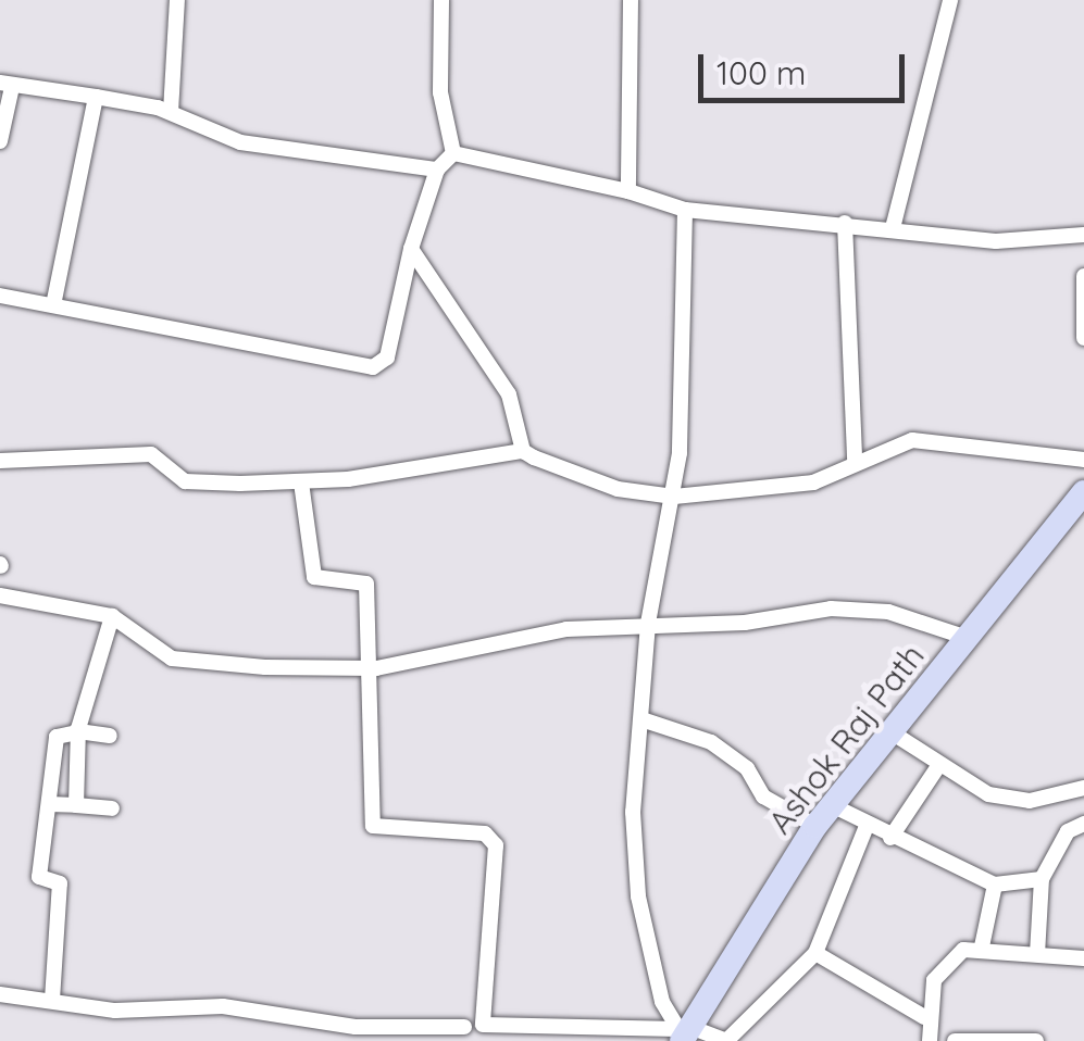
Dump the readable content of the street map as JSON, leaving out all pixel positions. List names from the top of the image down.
{
  "streets": {
    "main road": ["Ashok Raj Path"]
  },
  "scale_bar": "100 m"
}
